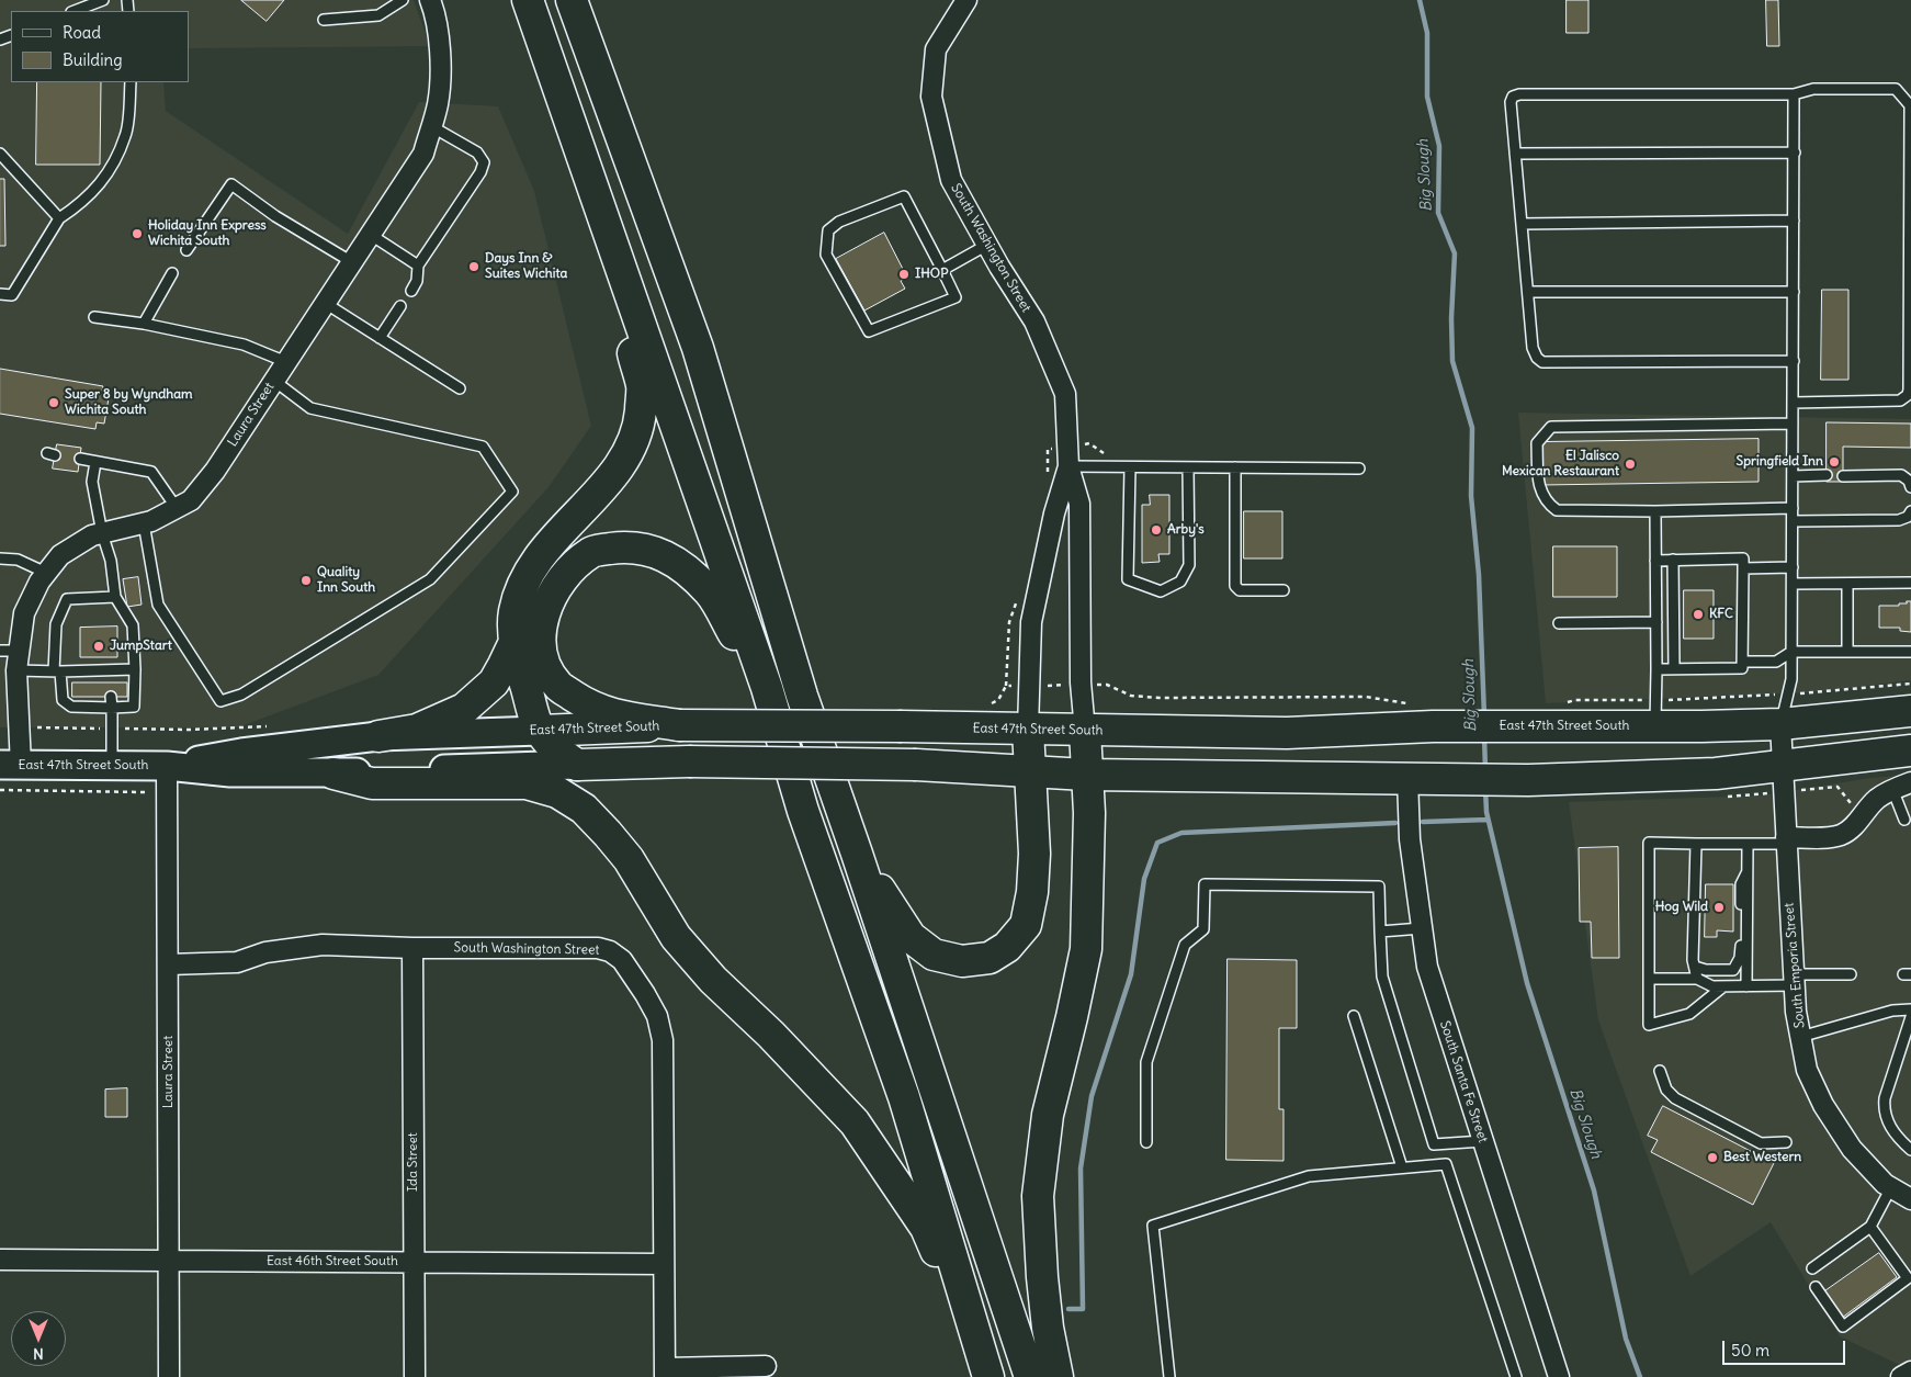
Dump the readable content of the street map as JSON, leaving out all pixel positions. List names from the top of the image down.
{
  "streets": {
    "main road": ["East 47th Street South"],
    "street": [
      "South Washington Street",
      "Laura Street",
      "South Emporia Street",
      "South Santa Fe Street",
      "Ida Street",
      "East 46th Street South"
    ]
  },
  "crossings": [
    ["South Washington Street", "Laura Street"],
    ["South Washington Street", "East 47th Street South"],
    ["South Washington Street", "Ida Street"],
    ["South Washington Street", "East 46th Street South"],
    ["Laura Street", "East 47th Street South"],
    ["Laura Street", "East 46th Street South"],
    ["East 47th Street South", "South Emporia Street"],
    ["East 47th Street South", "South Santa Fe Street"],
    ["Ida Street", "East 46th Street South"]
  ],
  "water": ["Big Slough"],
  "places": [
    "Holiday Inn Express Wichita South",
    "Days Inn & Suites Wichita",
    "IHOP",
    "Super 8 by Wyndham Wichita South",
    "Springfield Inn",
    "El Jalisco Mexican Restaurant",
    "Arby's",
    "Quality Inn South",
    "KFC",
    "JumpStart",
    "Hog Wild",
    "Best Western"
  ],
  "legend": ["Road", "Building"],
  "scale_bar": "50 m",
  "north": "bottom"
}
